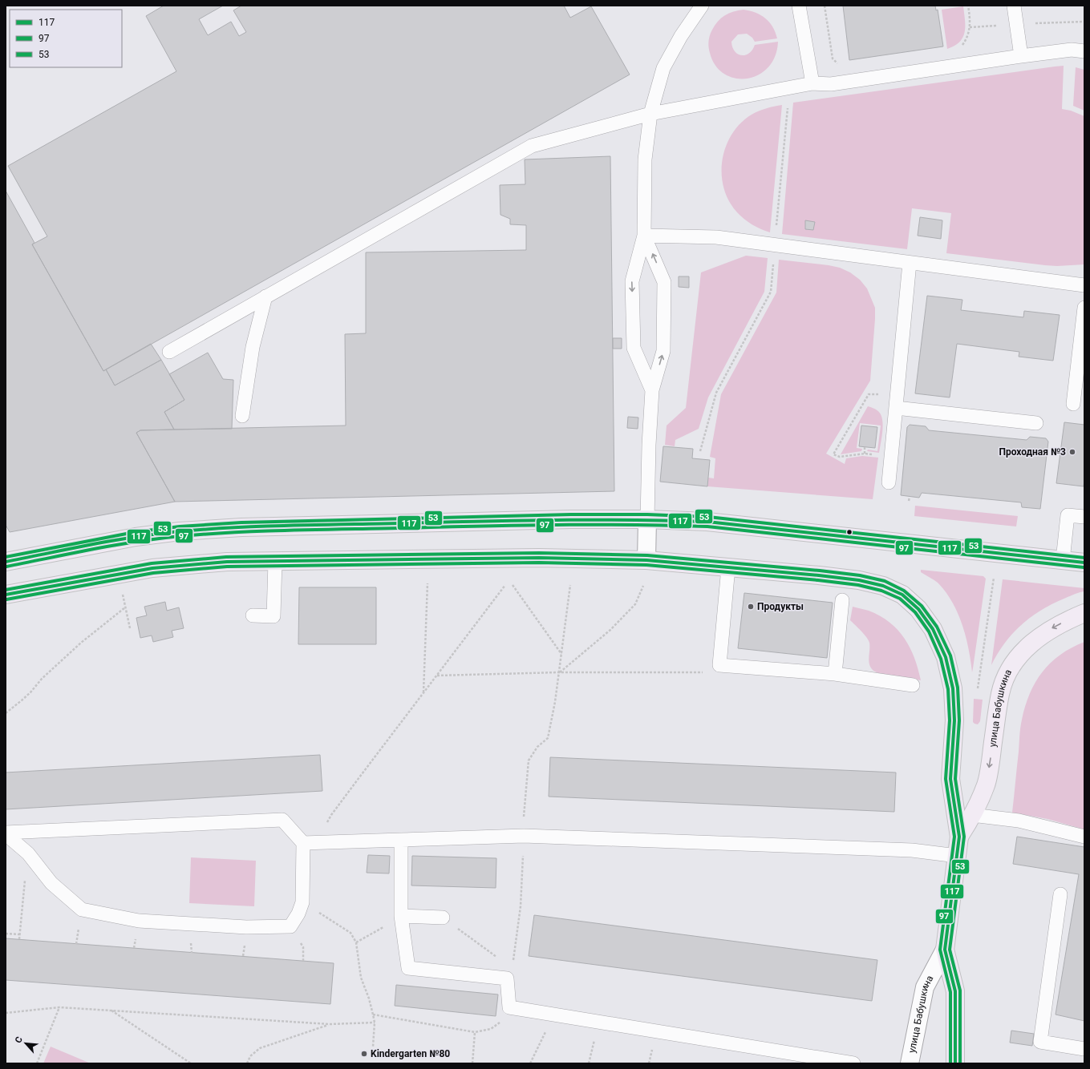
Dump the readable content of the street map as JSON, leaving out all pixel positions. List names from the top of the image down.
{
  "streets": {
    "main road": ["улица Бабушкина"]
  },
  "places": ["Проходная №3", "Продукты", "Kindergarten №80"],
  "lines": ["transit line 53", "transit line 117", "transit line 97"],
  "legend": ["117", "97", "53"],
  "north": "top left"
}
